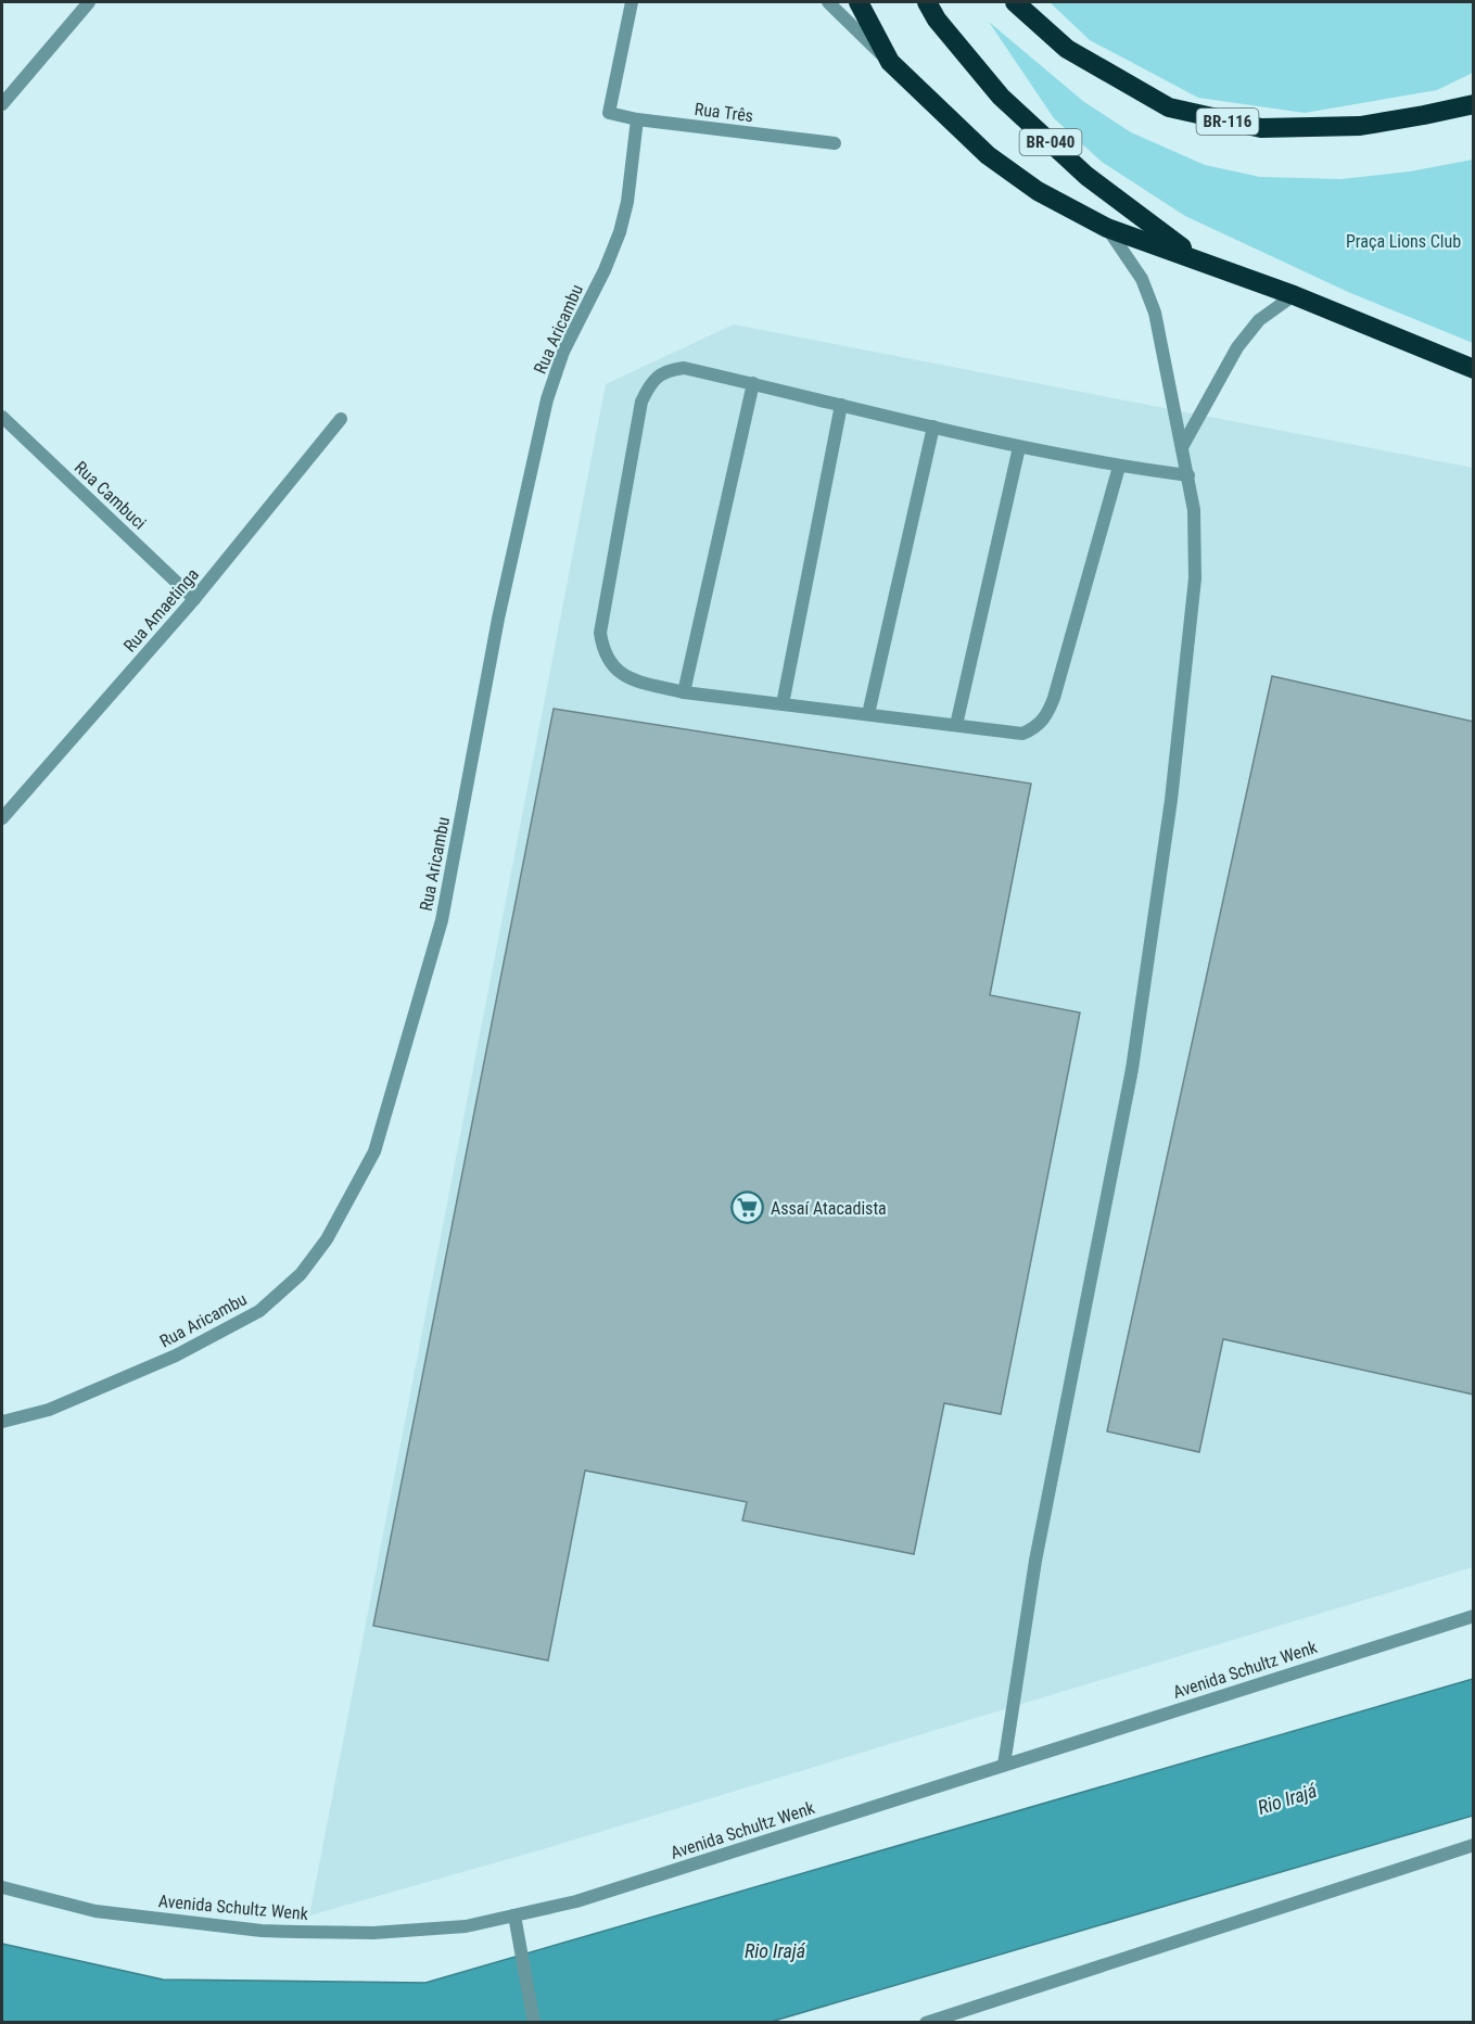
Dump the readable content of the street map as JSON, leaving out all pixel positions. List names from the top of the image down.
{
  "streets": {
    "highway": ["BR-116", "BR-040"],
    "street": [
      "Rua Três",
      "Rua Aricambu",
      "Rua Cambuci",
      "Rua Amaetinga",
      "Avenida Schultz Wenk"
    ]
  },
  "crossings": [
    ["Rua Três", "Rua Aricambu"],
    ["Rua Cambuci", "Rua Amaetinga"]
  ],
  "water": ["Rio Irajá"],
  "parks": ["Praça Lions Club"],
  "places": {
    "supermarket": ["Assaí Atacadista"]
  }
}
